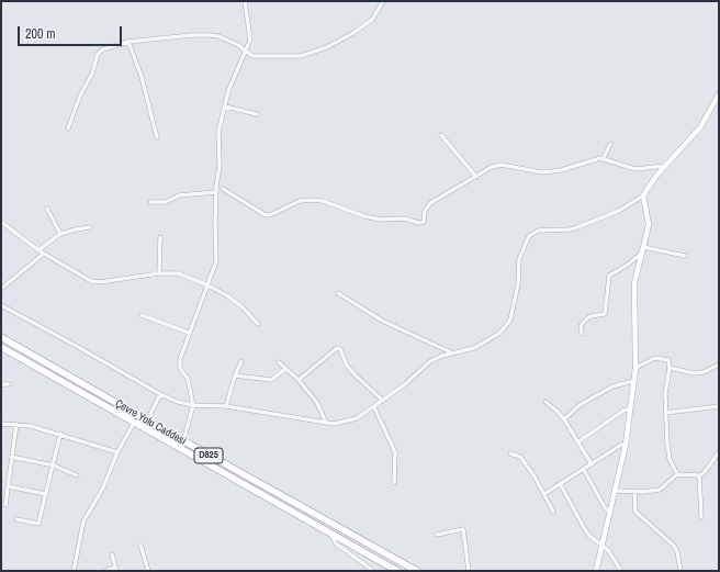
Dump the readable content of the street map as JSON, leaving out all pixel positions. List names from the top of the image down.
{
  "streets": {
    "highway": ["Çevre Yolu Caddesi", "D825"]
  },
  "scale_bar": "200 m"
}
